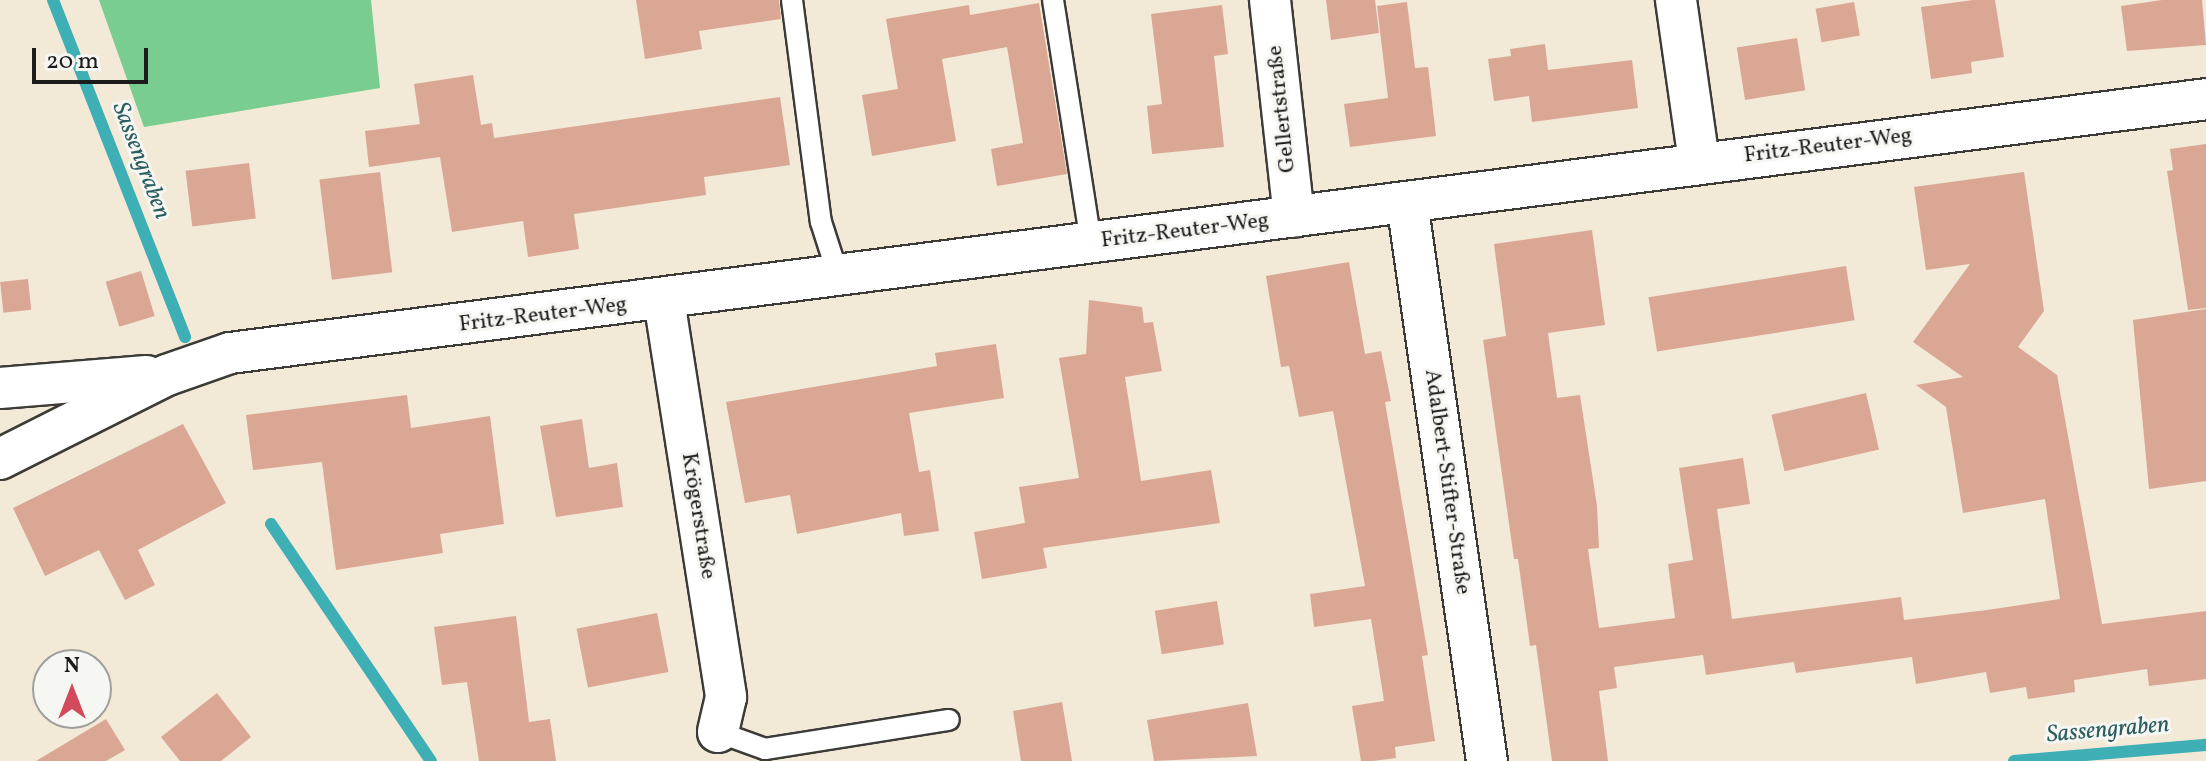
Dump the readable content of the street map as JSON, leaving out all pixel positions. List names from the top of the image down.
{
  "streets": {
    "street": [
      "Gellertstraße",
      "Fritz-Reuter-Weg",
      "Adalbert-Stifter-Straße",
      "Krögerstraße"
    ]
  },
  "crossings": [
    ["Gellertstraße", "Fritz-Reuter-Weg"],
    ["Fritz-Reuter-Weg", "Adalbert-Stifter-Straße"],
    ["Fritz-Reuter-Weg", "Krögerstraße"]
  ],
  "water": ["Sassengraben"],
  "scale_bar": "20 m",
  "north": "top"
}
